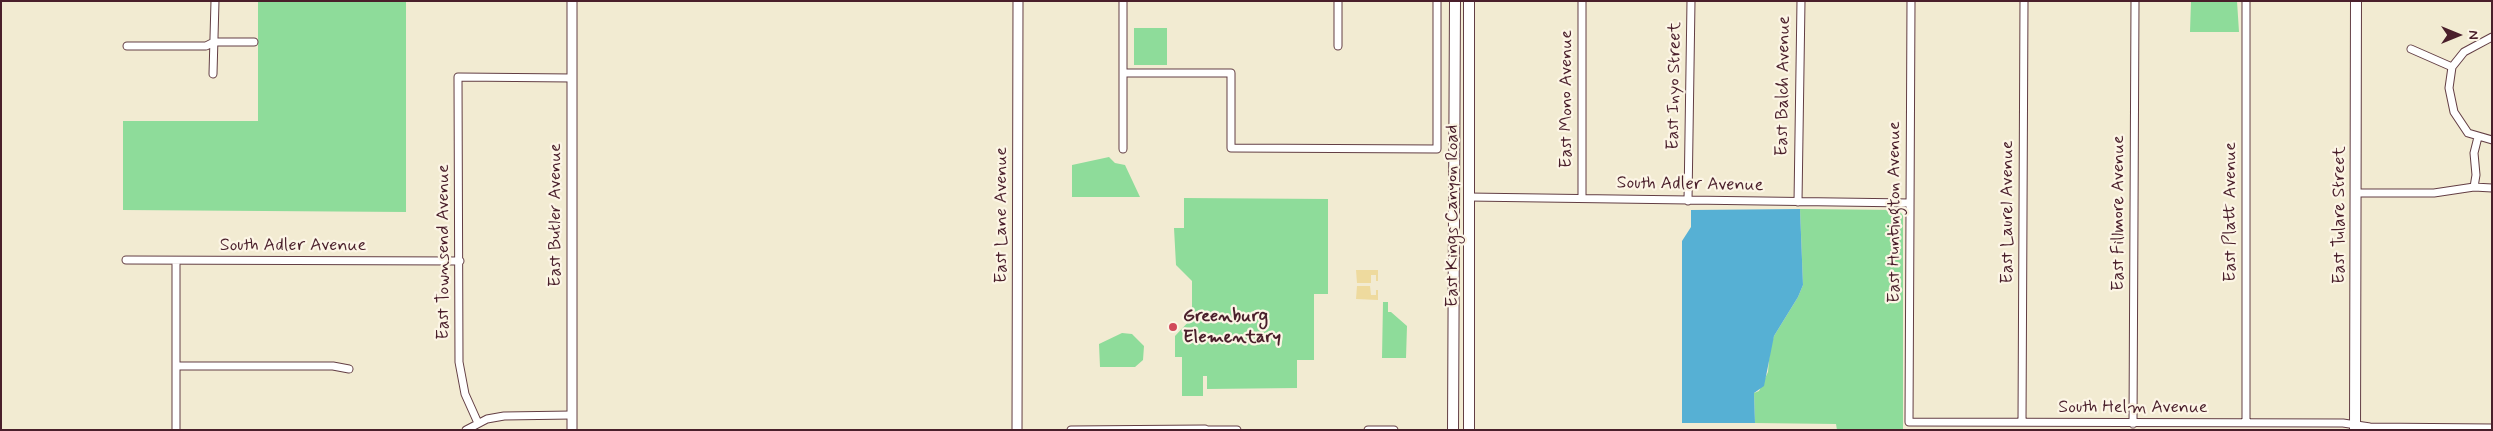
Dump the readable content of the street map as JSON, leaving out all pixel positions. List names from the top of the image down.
{
  "streets": {
    "main road": ["East Tulare Street", "East Kings Canyon Road"],
    "street": [
      "East Inyo Street",
      "East Balch Avenue",
      "East Mono Avenue",
      "South Adler Avenue",
      "East Huntington Avenue",
      "East Laurel Avenue",
      "East Platt Avenue",
      "East Fillmore Avenue",
      "East Butler Avenue",
      "East Lane Avenue",
      "East Townsend Avenue",
      "South Helm Avenue"
    ]
  },
  "crossings": [
    ["East Inyo Street", "South Adler Avenue"],
    ["East Balch Avenue", "South Adler Avenue"],
    ["East Mono Avenue", "South Adler Avenue"],
    ["South Adler Avenue", "East Huntington Avenue"],
    ["South Adler Avenue", "East Kings Canyon Road"],
    ["South Adler Avenue", "East Townsend Avenue"],
    ["East Huntington Avenue", "South Helm Avenue"],
    ["East Laurel Avenue", "South Helm Avenue"],
    ["East Platt Avenue", "South Helm Avenue"],
    ["East Fillmore Avenue", "South Helm Avenue"],
    ["East Butler Avenue", "East Townsend Avenue"],
    ["East Tulare Street", "South Helm Avenue"]
  ],
  "places": ["Greenburg Elementary"],
  "north": "right"
}
